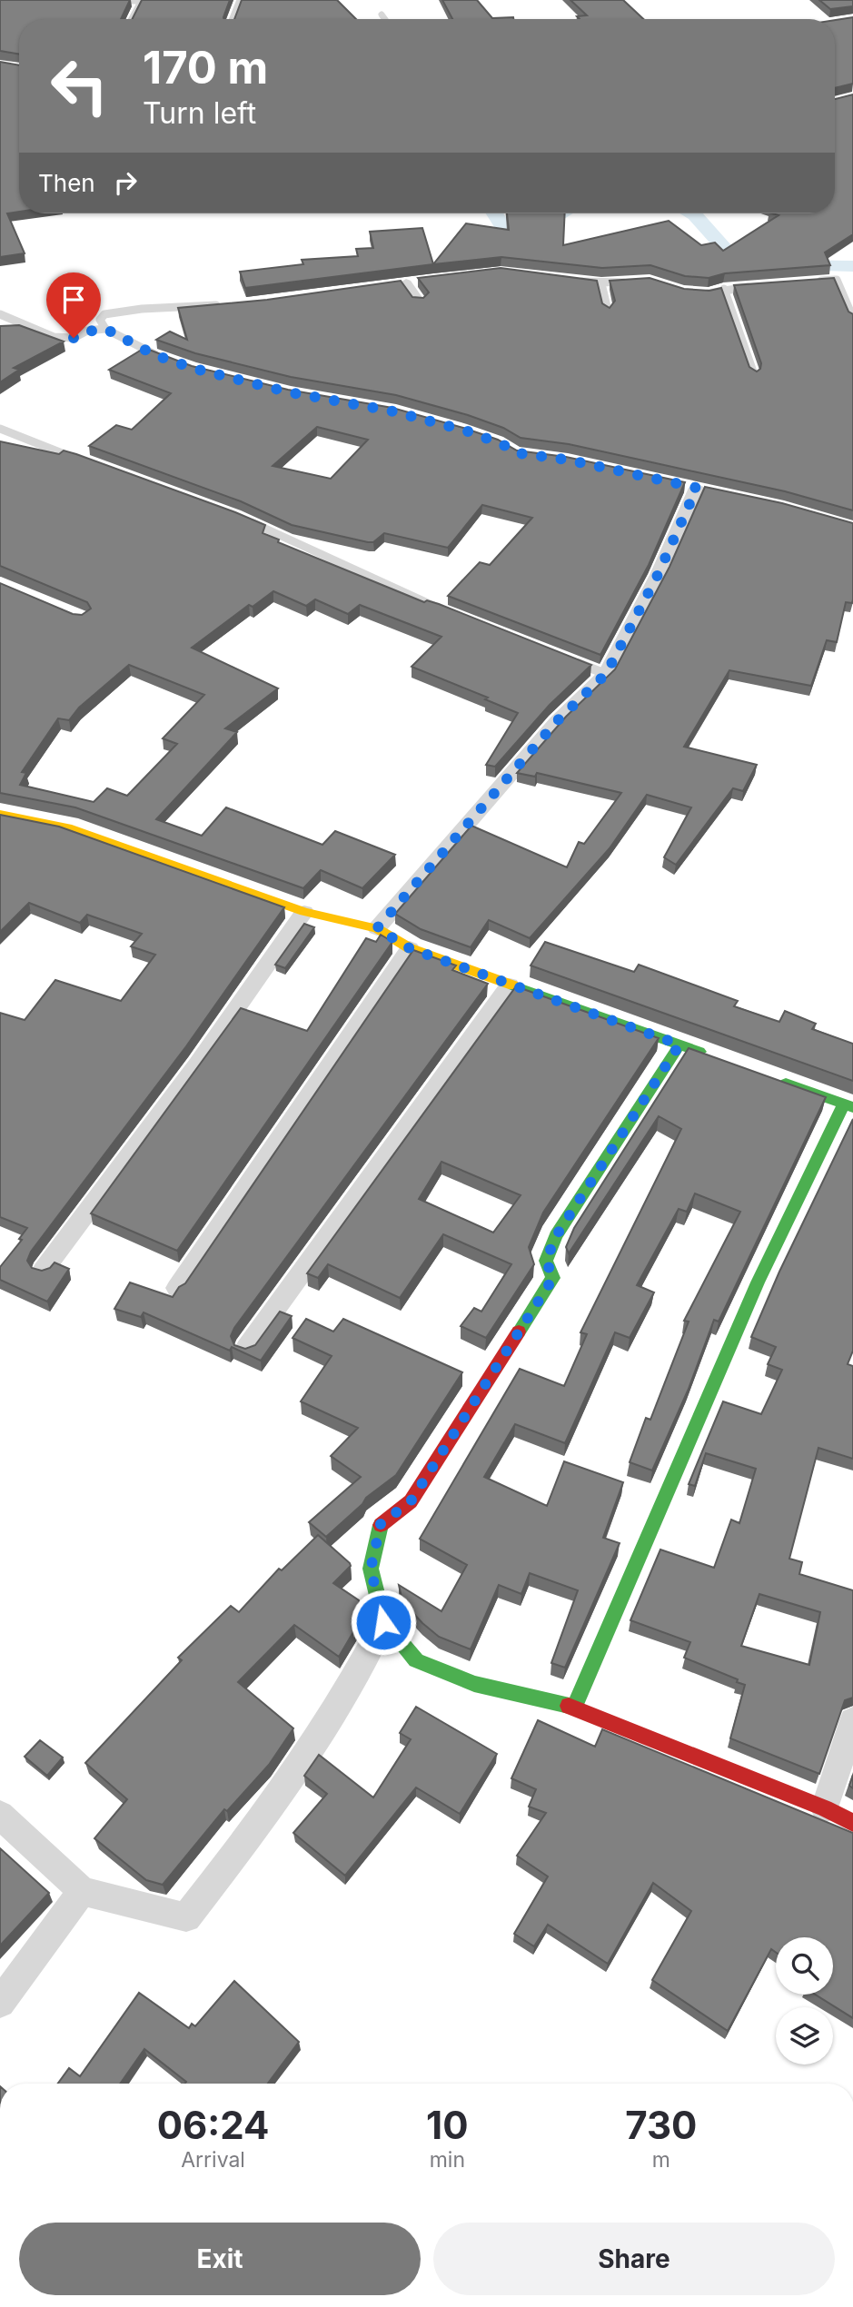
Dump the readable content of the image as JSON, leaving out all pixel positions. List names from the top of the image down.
{
  "page": {
    "turn": ["170 m", "Turn left"],
    "then": "Then",
    "eta": [
      "06:24",
      "Arrival",
      "10",
      "min",
      "730",
      "m"
    ],
    "buttons": ["Exit", "Share"]
  }
}
